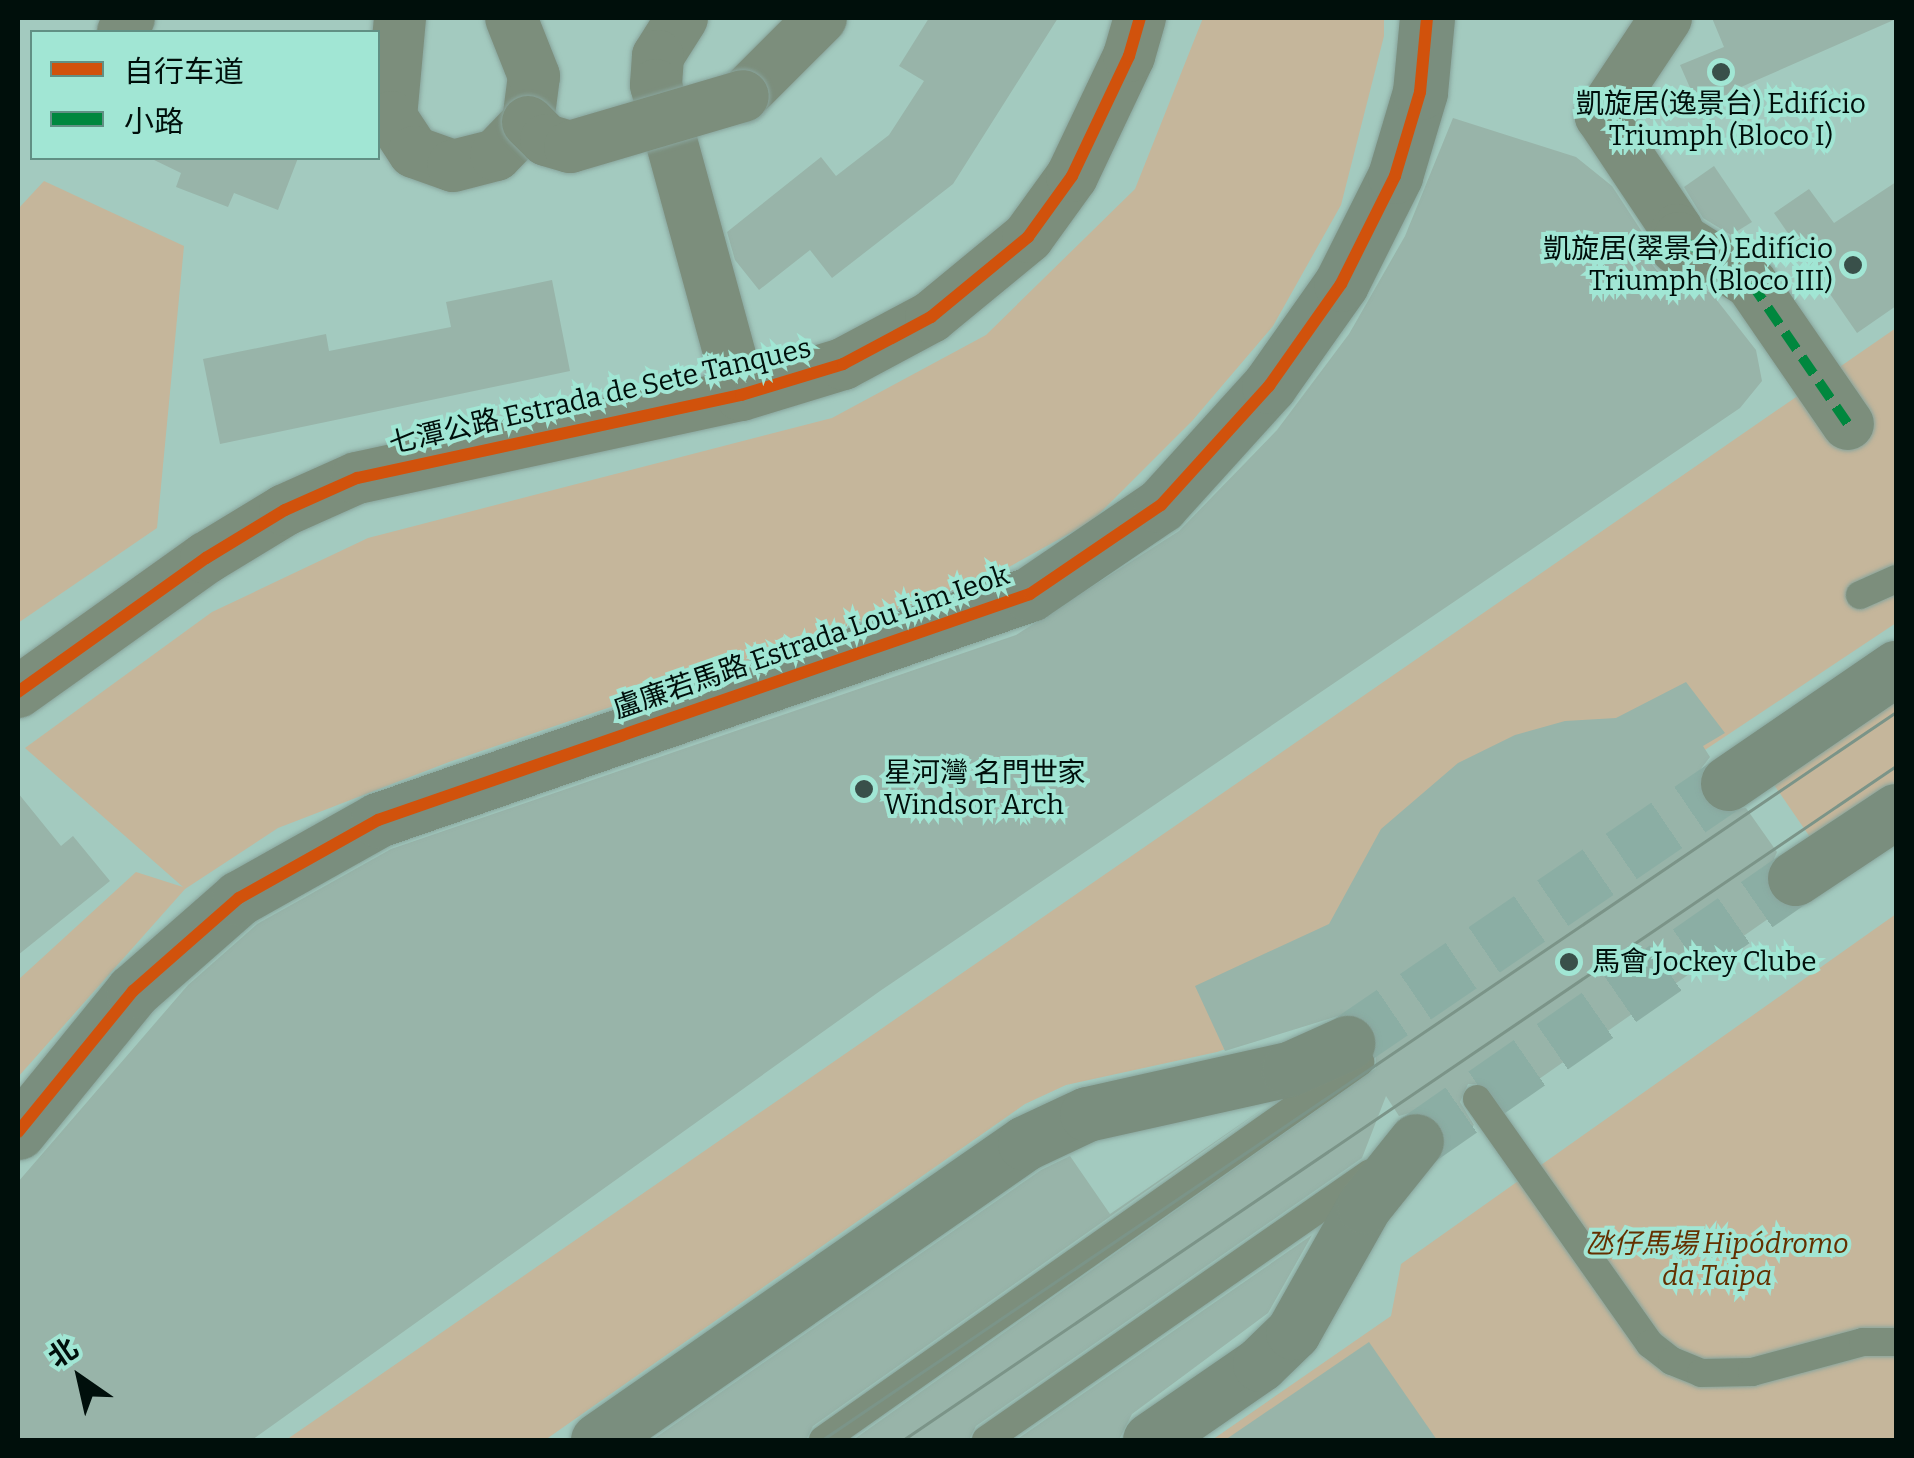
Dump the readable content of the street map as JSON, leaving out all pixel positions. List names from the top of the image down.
{
  "streets": {
    "street": ["七潭公路 Estrada de Sete Tanques", "盧廉若馬路 Estrada Lou Lim Ieok"]
  },
  "parks": ["氹仔馬場 Hipódromo da Taipa"],
  "places": [
    "凱旋居(逸景台) Edifício Triumph (Bloco I)",
    "凱旋居(翠景台) Edifício Triumph (Bloco III)",
    "星河灣 名門世家 Windsor Arch",
    "馬會 Jockey Clube"
  ],
  "legend": ["自行车道", "小路"],
  "north": "top left"
}
